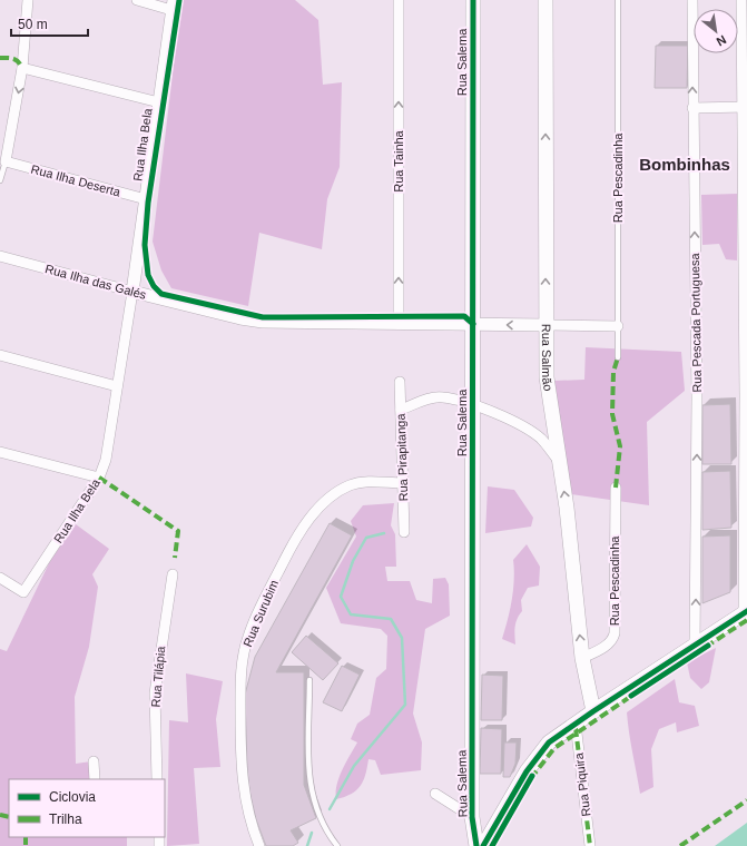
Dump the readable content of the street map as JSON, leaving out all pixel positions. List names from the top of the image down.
{
  "streets": {
    "main road": ["Rua Salema", "Rua Salmão"],
    "street": [
      "Rua Ilha Bela",
      "Rua Tainha",
      "Rua Pescadinha",
      "Rua Ilha Deserta",
      "Rua Ilha das Galés",
      "Rua Pescada Portuguesa",
      "Rua Pirapitanga",
      "Rua Surubim",
      "Rua Tilápia",
      "Rua Piquira"
    ]
  },
  "crossings": [
    ["Rua Salema", "Rua Ilha das Galés"],
    ["Rua Ilha Bela", "Rua Ilha Deserta"],
    ["Rua Ilha Bela", "Rua Ilha das Galés"],
    ["Rua Tainha", "Rua Ilha das Galés"],
    ["Rua Pescadinha", "Rua Ilha das Galés"],
    ["Rua Pescadinha", "Rua Salmão"],
    ["Rua Ilha das Galés", "Rua Salmão"],
    ["Rua Pirapitanga", "Rua Surubim"]
  ],
  "one_way": ["Rua Tainha", "Rua Salmão"],
  "districts": ["Bombinhas"],
  "legend": ["Ciclovia", "Trilha"],
  "scale_bar": "50 m",
  "north": "bottom right"
}
